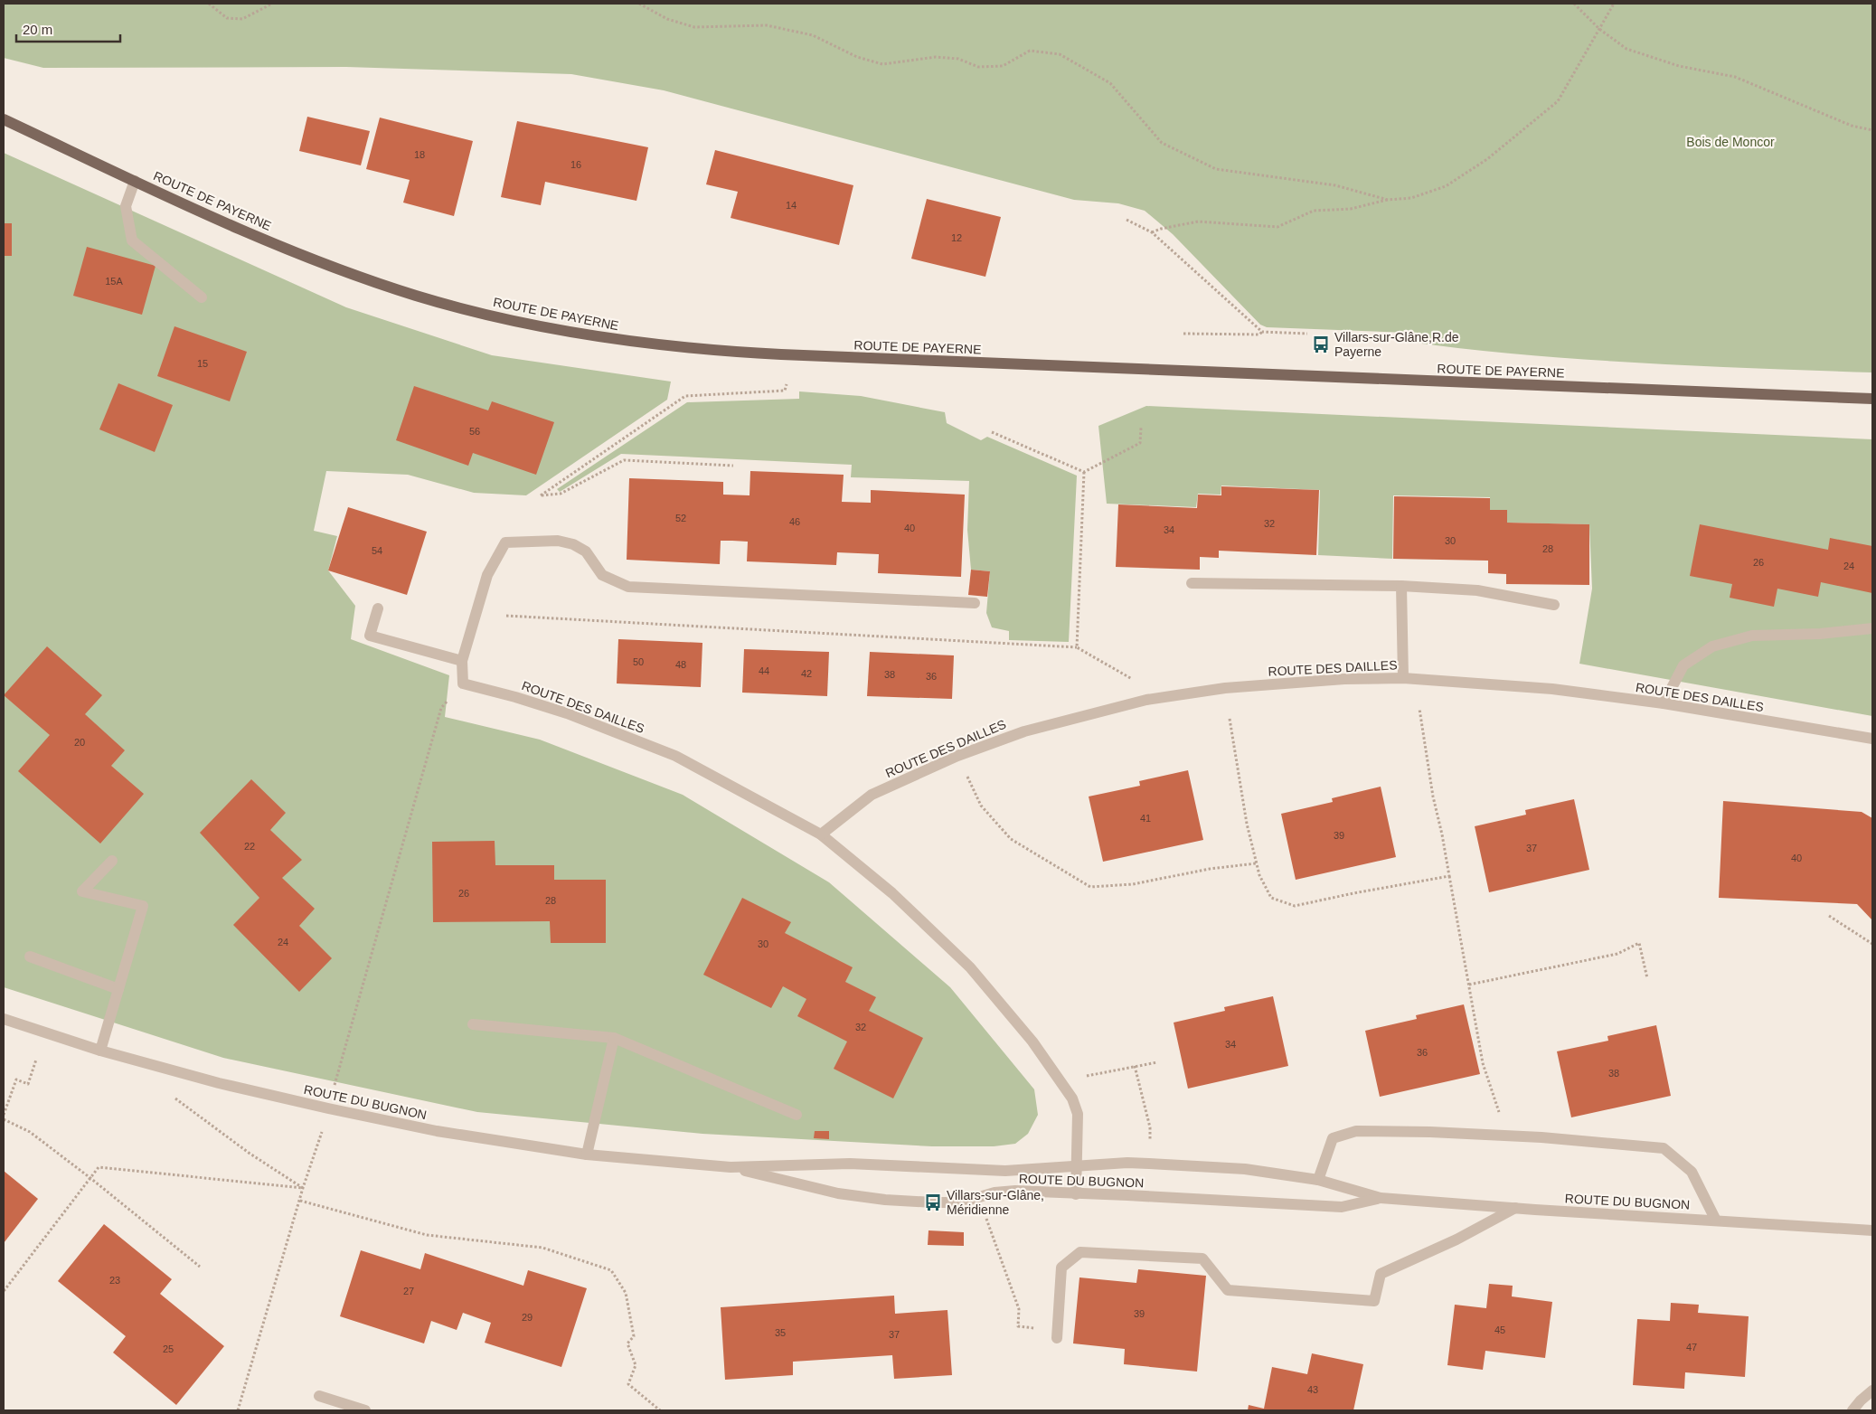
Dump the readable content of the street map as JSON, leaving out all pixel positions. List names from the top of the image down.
{
  "streets": {
    "main road": ["ROUTE DE PAYERNE"],
    "street": ["ROUTE DES DAILLES", "ROUTE DU BUGNON"]
  },
  "crossings": [
    ["ROUTE DES DAILLES", "ROUTE DU BUGNON"]
  ],
  "parks": ["Bois de Moncor"],
  "places": {
    "bus stop": ["Villars-sur-Glâne,R.de Payerne", "Villars-sur-Glâne, Méridienne"]
  },
  "house_numbers": [
    "18",
    "16",
    "14",
    "12",
    "15A",
    "15",
    "56",
    "52",
    "46",
    "32",
    "40",
    "34",
    "30",
    "28",
    "54",
    "26",
    "24",
    "50",
    "48",
    "44",
    "42",
    "38",
    "36",
    "20",
    "41",
    "39",
    "22",
    "37",
    "40",
    "26",
    "28",
    "24",
    "30",
    "32",
    "34",
    "36",
    "38",
    "23",
    "27",
    "39",
    "29",
    "45",
    "35",
    "37",
    "47",
    "25",
    "43"
  ],
  "scale_bar": "20 m"
}
